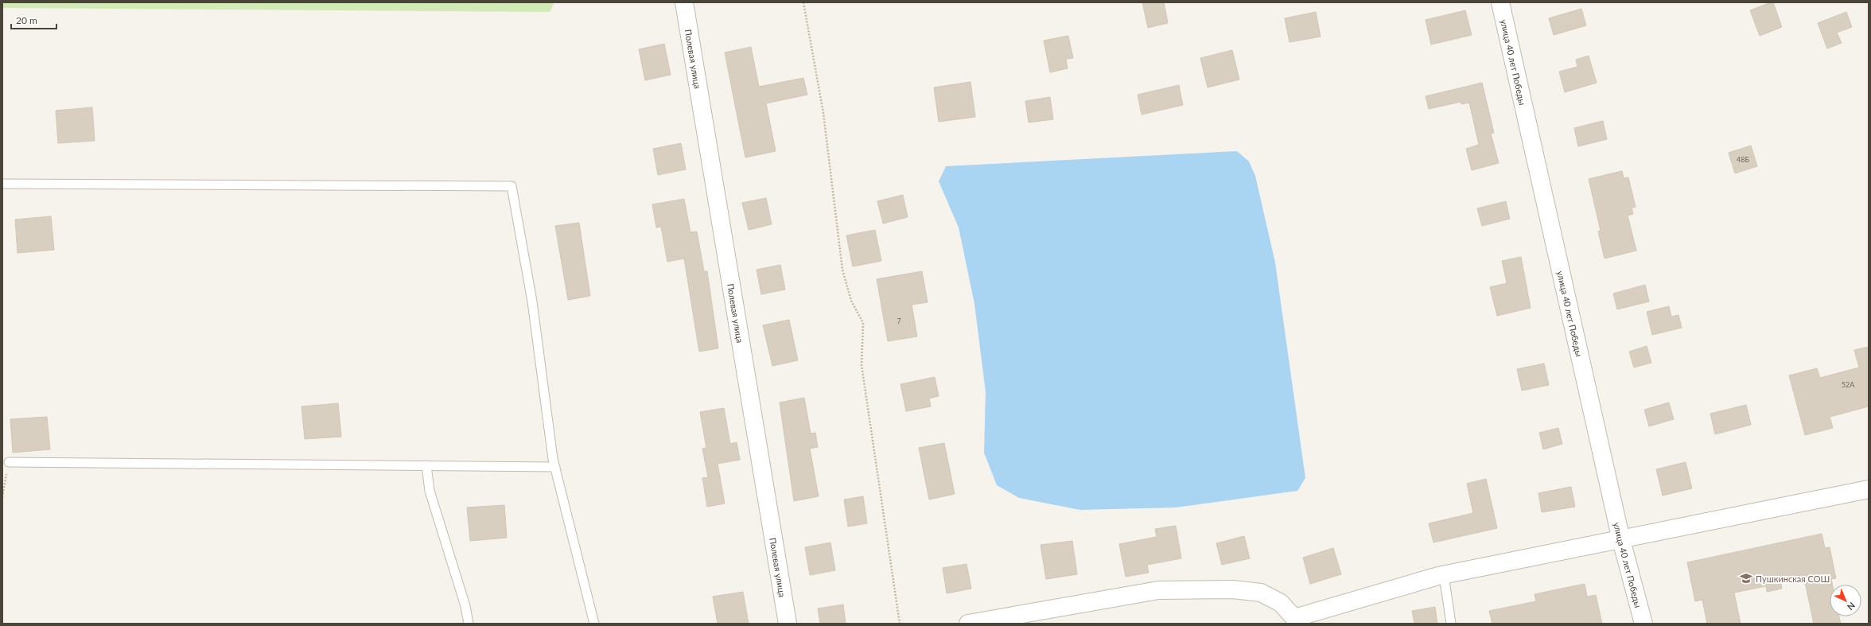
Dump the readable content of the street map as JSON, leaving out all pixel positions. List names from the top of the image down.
{
  "streets": {
    "street": ["Полевая улица", "улица 40 лет Победы"]
  },
  "places": {
    "school or university": ["Пушкинская СОШ"]
  },
  "house_numbers": ["48Б", "7", "52А"],
  "scale_bar": "20 m",
  "north": "bottom right"
}
